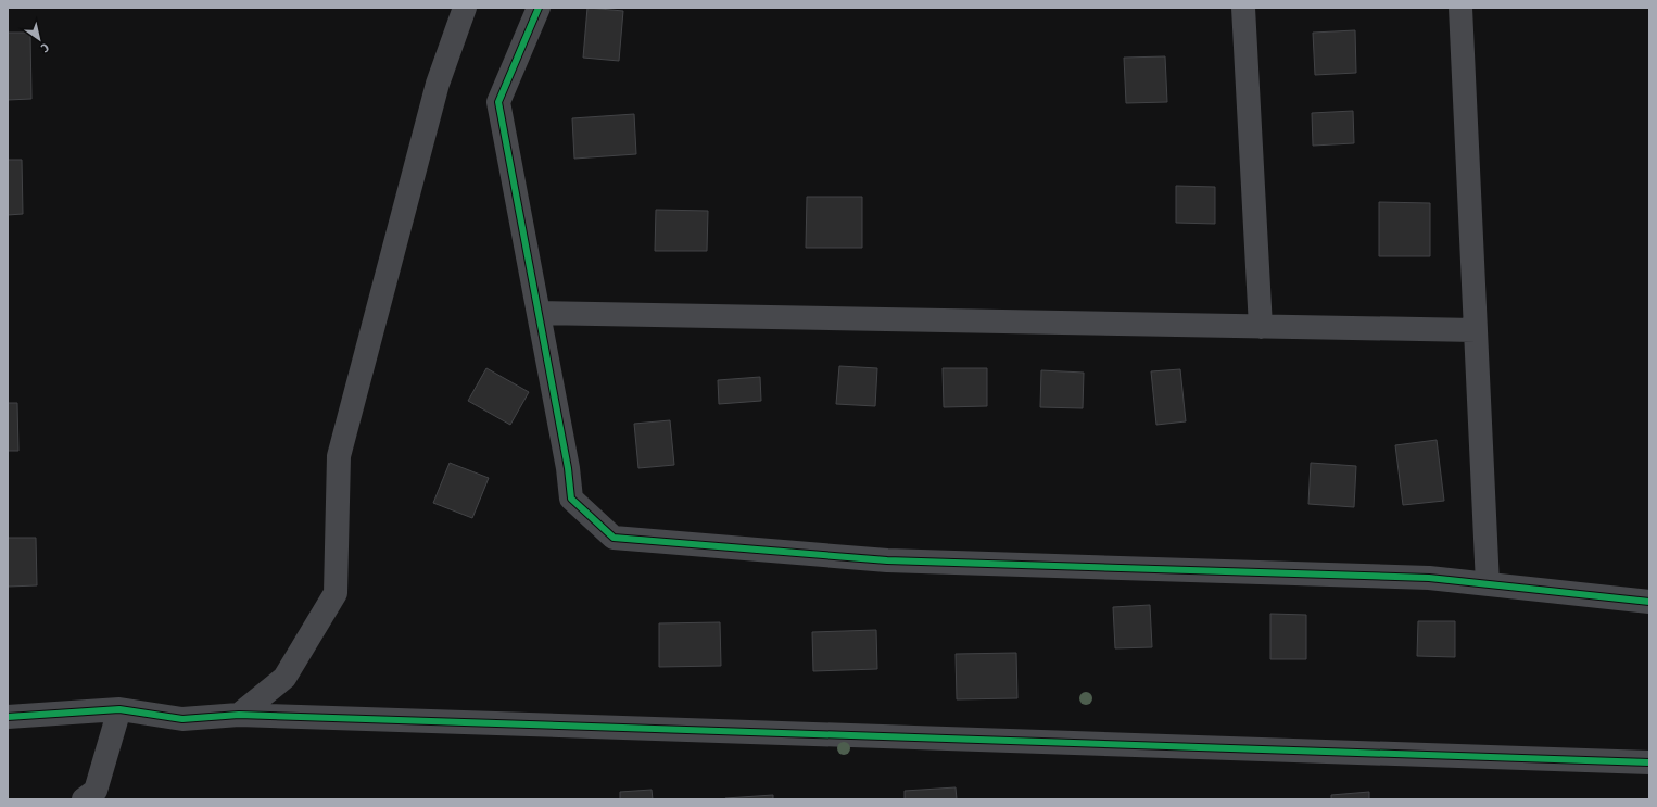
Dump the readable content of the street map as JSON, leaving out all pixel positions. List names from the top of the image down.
{
  "north": "bottom right"
}
